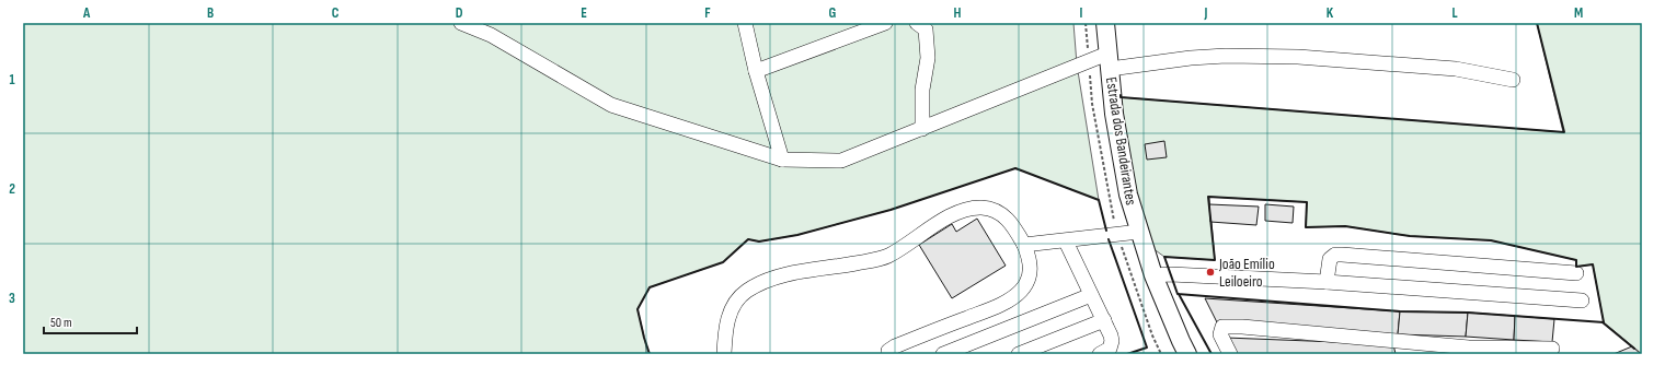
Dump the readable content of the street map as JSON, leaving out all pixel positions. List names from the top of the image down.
{
  "streets": {
    "main road": ["Estrada dos Bandeirantes"]
  },
  "places": ["João Emílio Leiloeiro"],
  "scale_bar": "50 m",
  "grid": {
    "columns": [
      "A",
      "B",
      "C",
      "D",
      "E",
      "F",
      "G",
      "H",
      "I",
      "J",
      "K",
      "L",
      "M"
    ],
    "rows": ["1", "2", "3"]
  }
}
